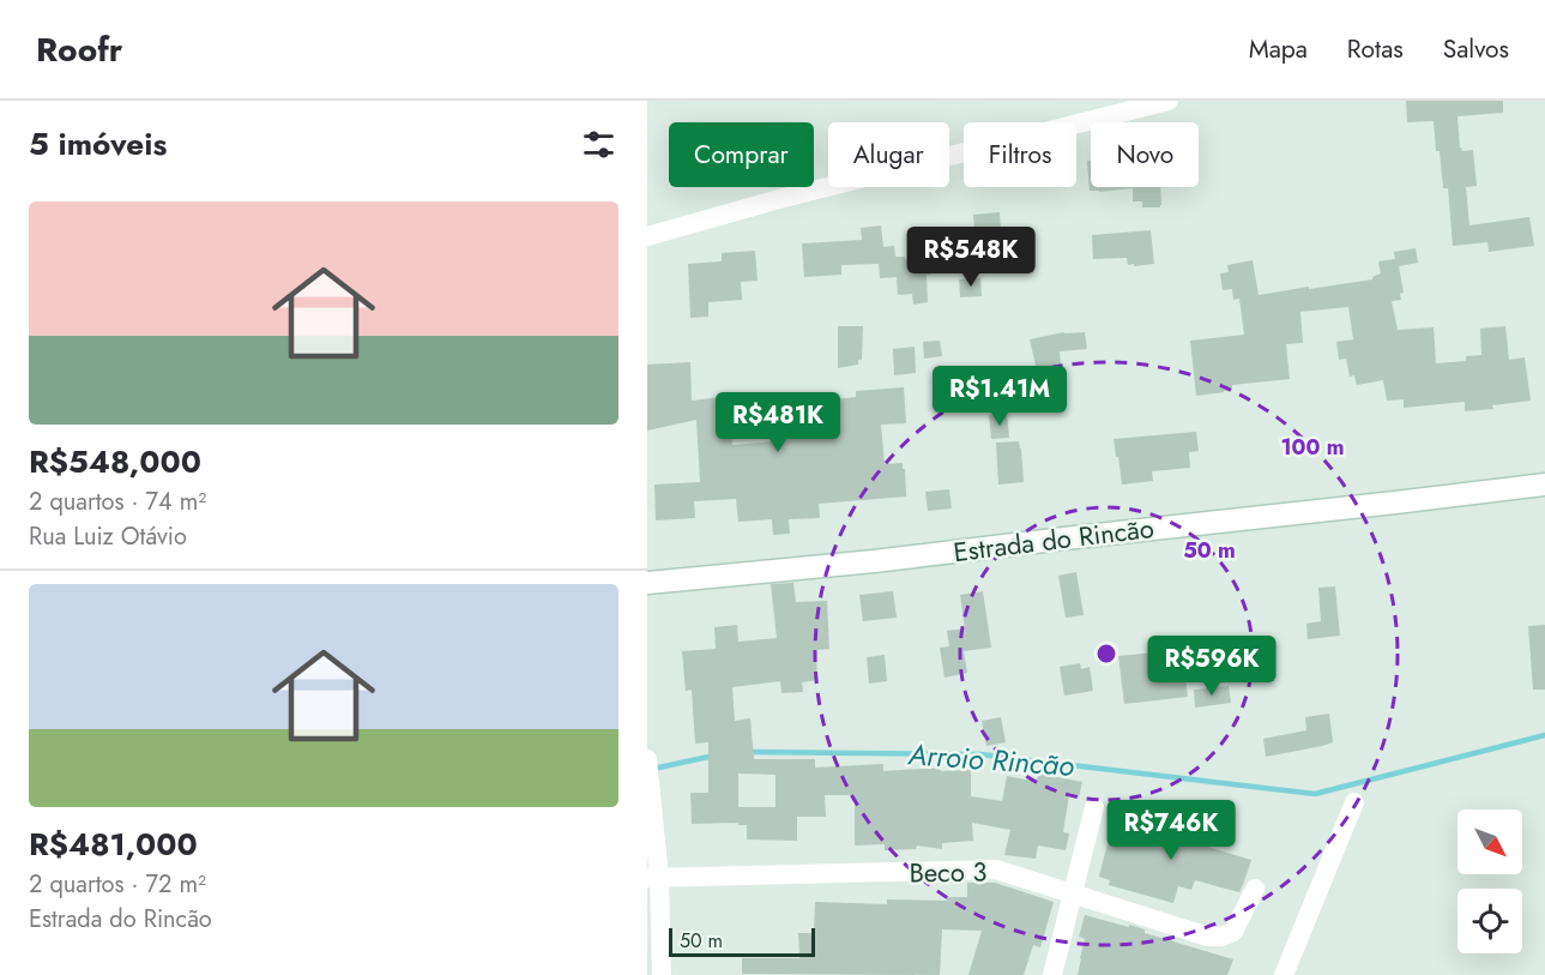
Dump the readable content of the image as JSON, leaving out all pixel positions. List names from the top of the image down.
{
  "streets": {
    "street": ["Estrada do Rincão", "Beco 3"]
  },
  "water": ["Arroio Rincão"],
  "scale_bar": "50 m",
  "north": "bottom right",
  "page": {
    "header": "Roofr",
    "nav": ["Mapa", "Rotas", "Salvos"],
    "heading": "5 imóveis",
    "chip": [
      "Comprar",
      "Alugar",
      "Filtros",
      "Novo"
    ],
    "list": [
      {
        "name": "R$548,000",
        "note": "2 quartos · 74 m² · Rua Luiz Otávio"
      },
      {
        "name": "R$481,000",
        "note": "2 quartos · 72 m² · Estrada do Rincão"
      }
    ],
    "price": [
      "R$548K",
      "R$1.41M",
      "R$481K",
      "R$596K",
      "R$746K"
    ],
    "scale": "50 m"
  },
  "rings": ["100 m", "50 m"]
}
